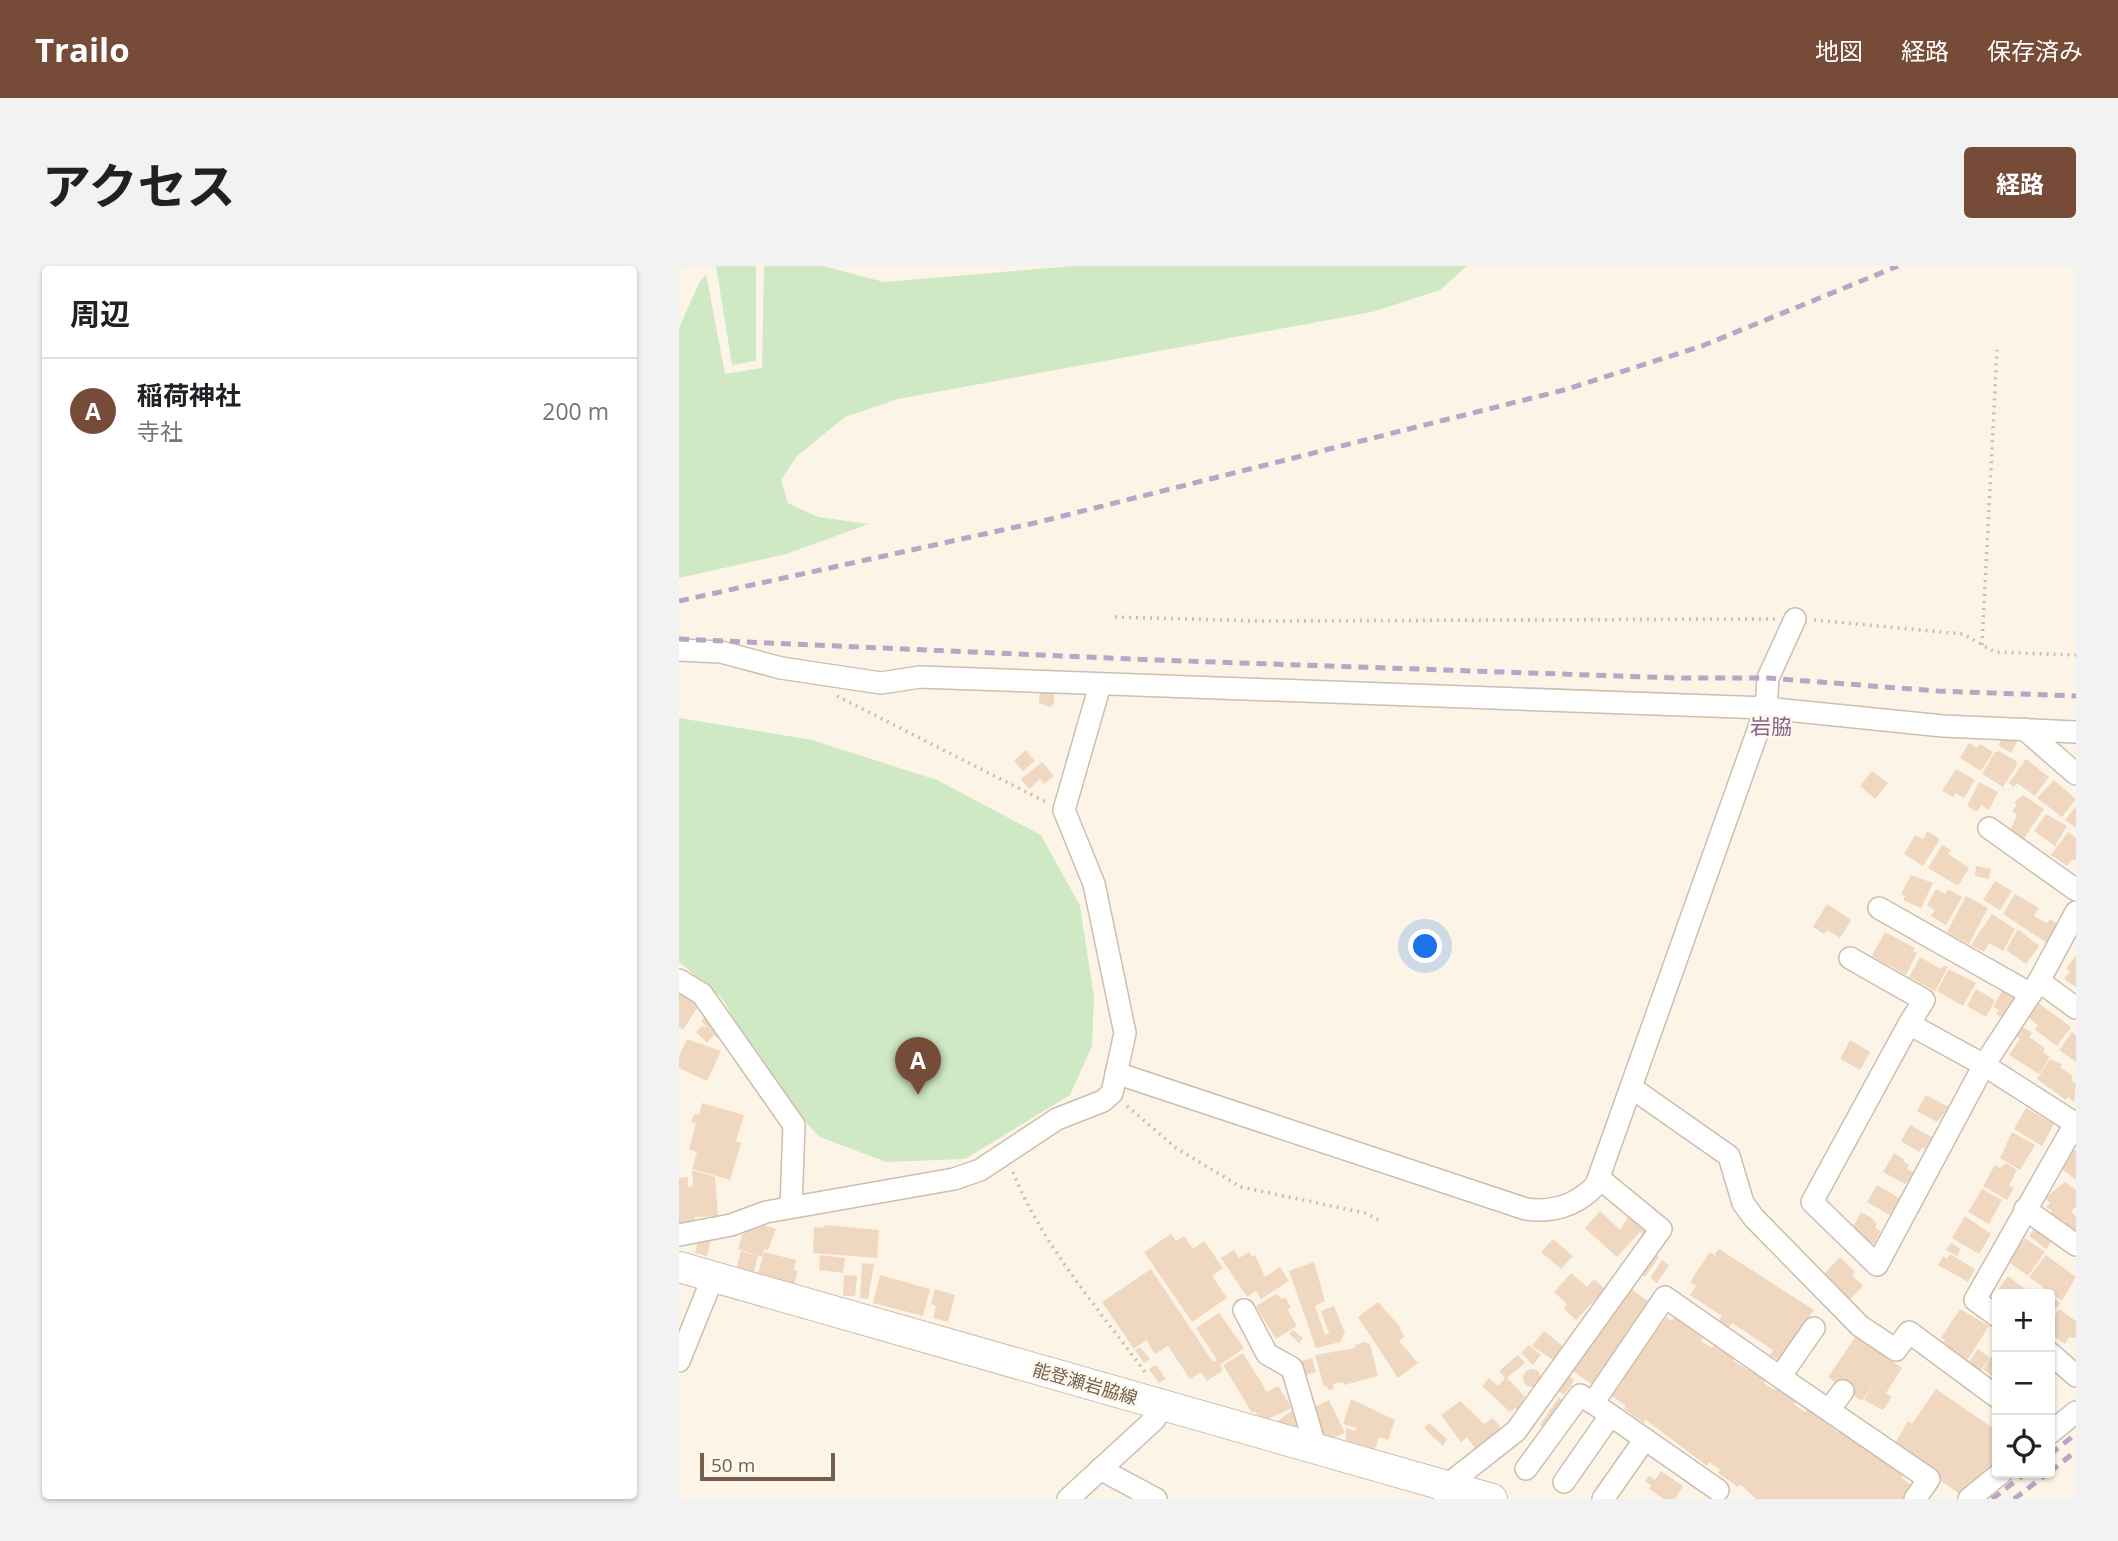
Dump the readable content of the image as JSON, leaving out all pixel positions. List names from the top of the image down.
{
  "streets": {
    "main road": ["能登瀬岩脇線"]
  },
  "districts": ["岩脇"],
  "scale_bar": "50 m",
  "page": {
    "header": "Trailo",
    "nav": ["地図", "経路", "保存済み"],
    "title": "アクセス",
    "buttons": "経路",
    "heading": "周辺",
    "list": [
      {
        "mark": "A",
        "name": "稲荷神社",
        "note": "寺社",
        "value": "200 m"
      }
    ],
    "pins": "A",
    "map_buttons": ["+", "−"],
    "scale": "50 m"
  }
}
